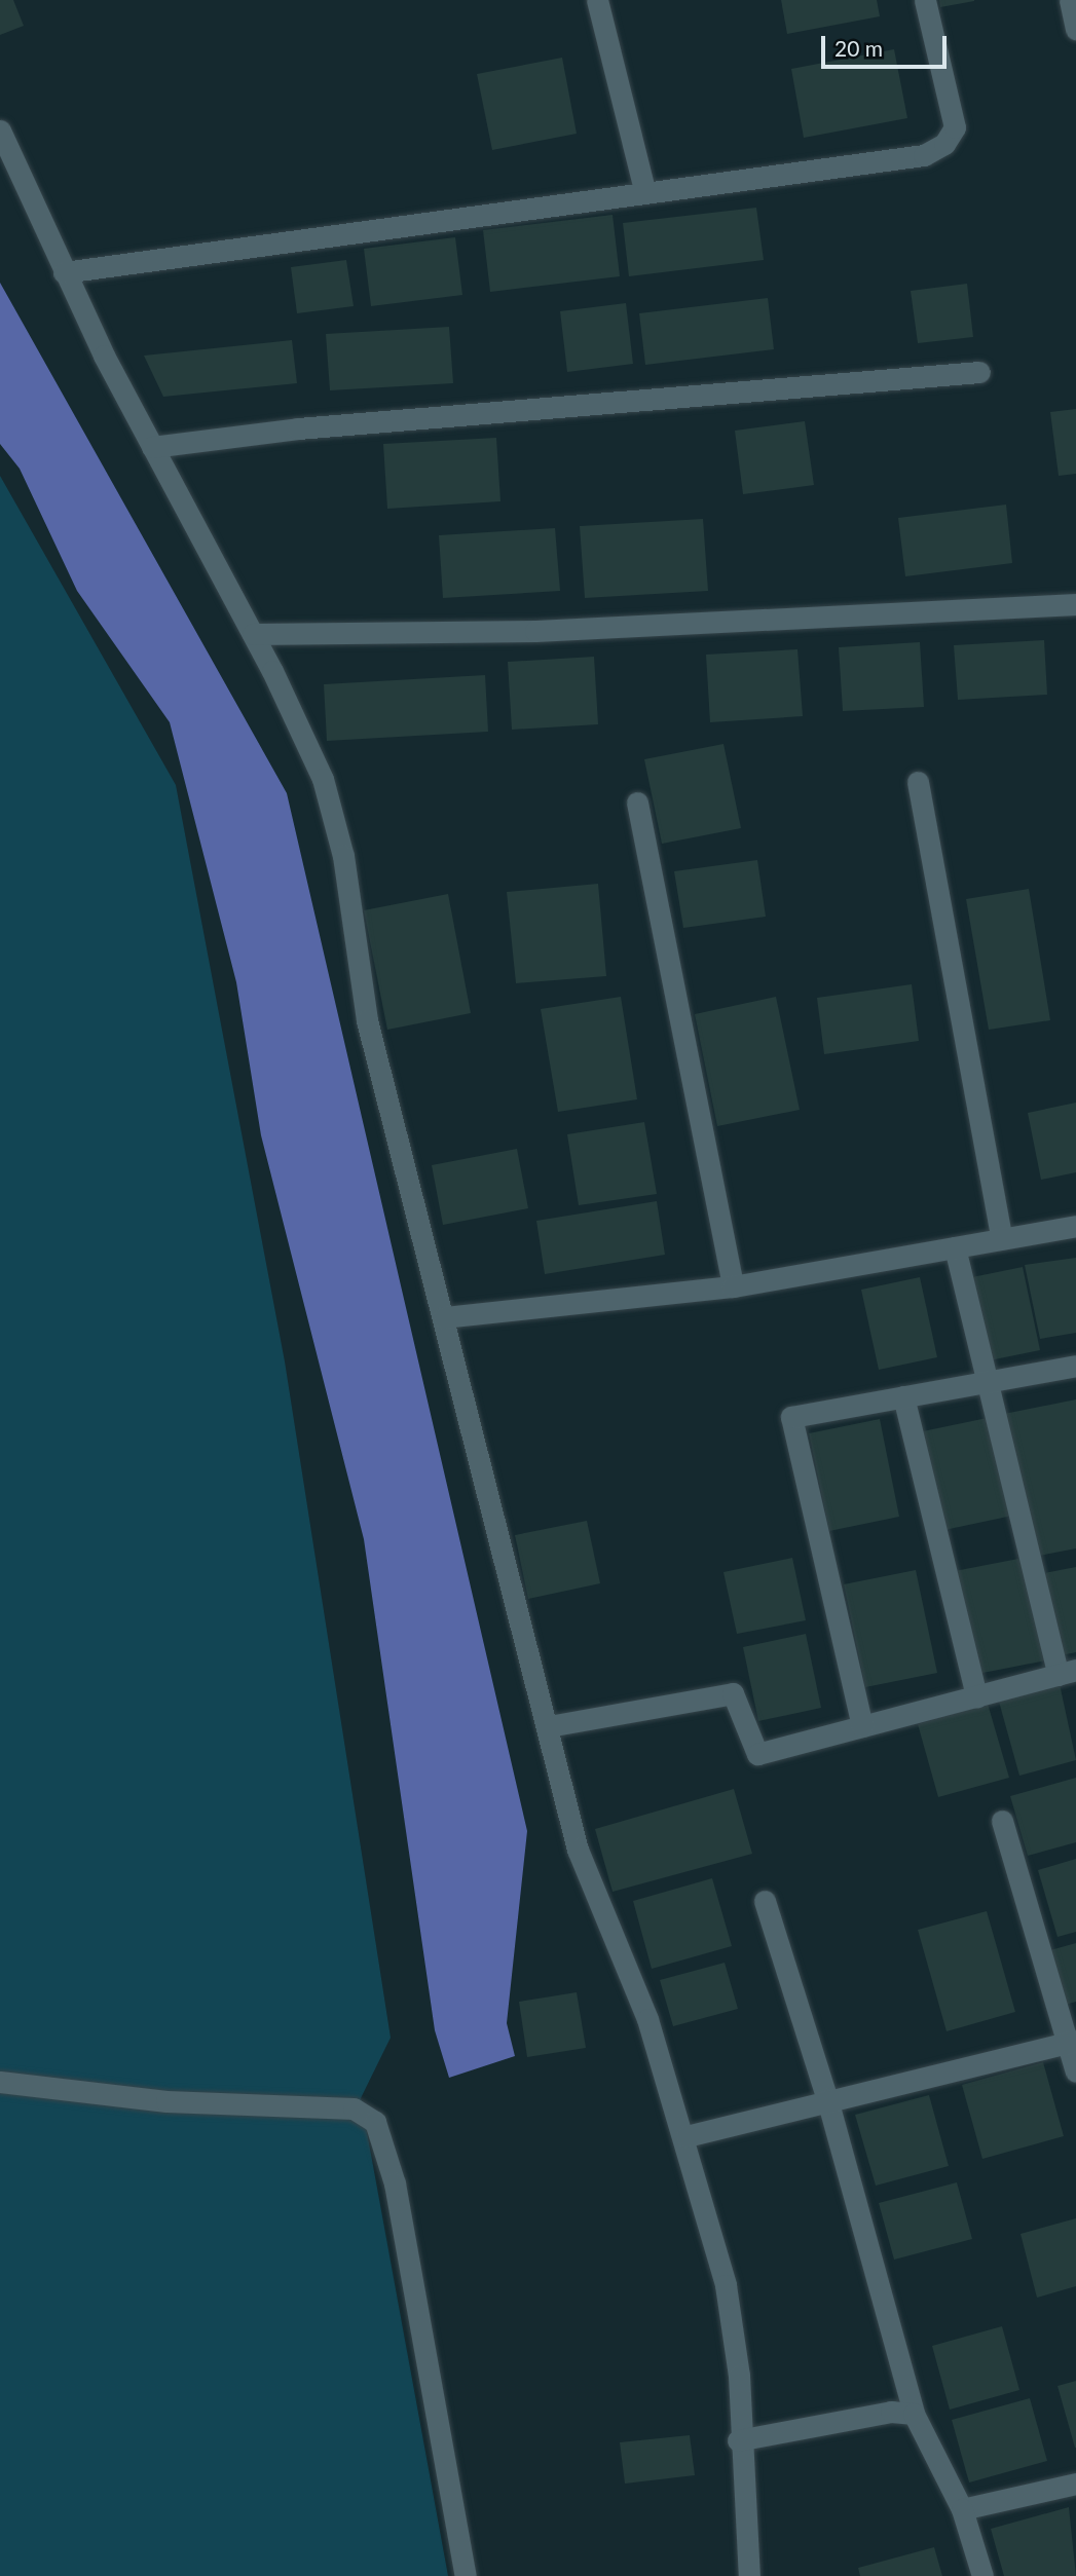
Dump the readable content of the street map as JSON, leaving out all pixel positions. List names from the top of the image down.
{
  "scale_bar": "20 m"
}
